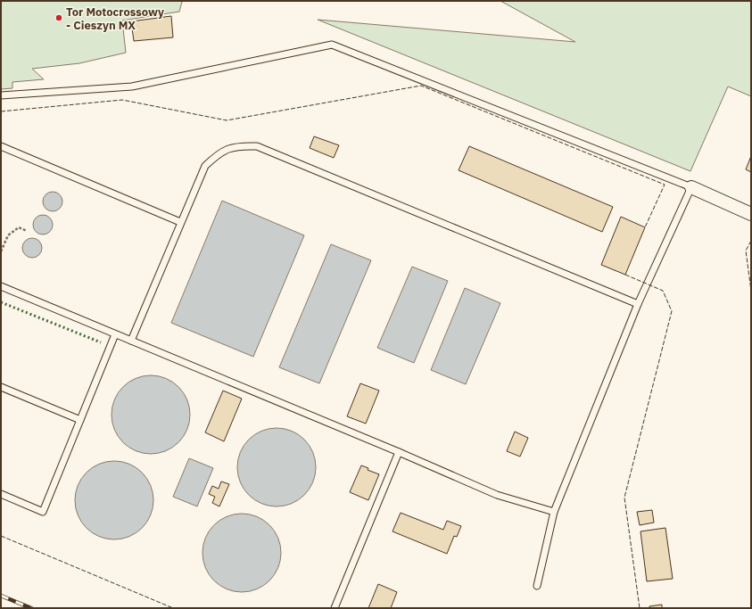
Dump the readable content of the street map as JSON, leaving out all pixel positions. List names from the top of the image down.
{
  "places": ["Tor Motocrossowy - Cieszyn MX"]
}
